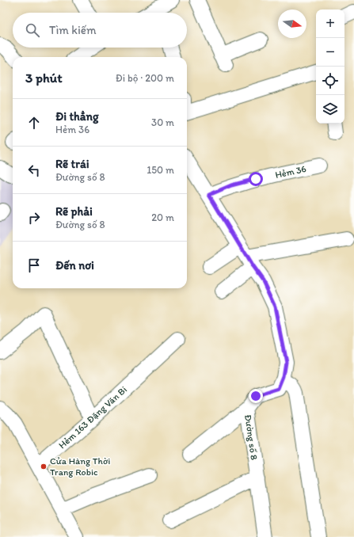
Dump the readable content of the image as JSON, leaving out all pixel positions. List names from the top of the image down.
{
  "streets": {
    "street": ["Hẻm 36", "Hẻm 163 Đặng Văn Bi", "Đường số 8"]
  },
  "places": ["Cửa Hàng Thời Trang Robic"],
  "north": "right",
  "page": {
    "map_buttons": ["+", "−"],
    "search": "Tìm kiếm",
    "heading": ["3 phút", "Đi bộ · 200 m"],
    "list": [
      ["Đi thẳng", "Hẻm 36", "30 m"],
      ["Rẽ trái", "Đường số 8", "150 m"],
      ["Rẽ phải", "Đường số 8", "20 m"],
      "Đến nơi"
    ]
  }
}
